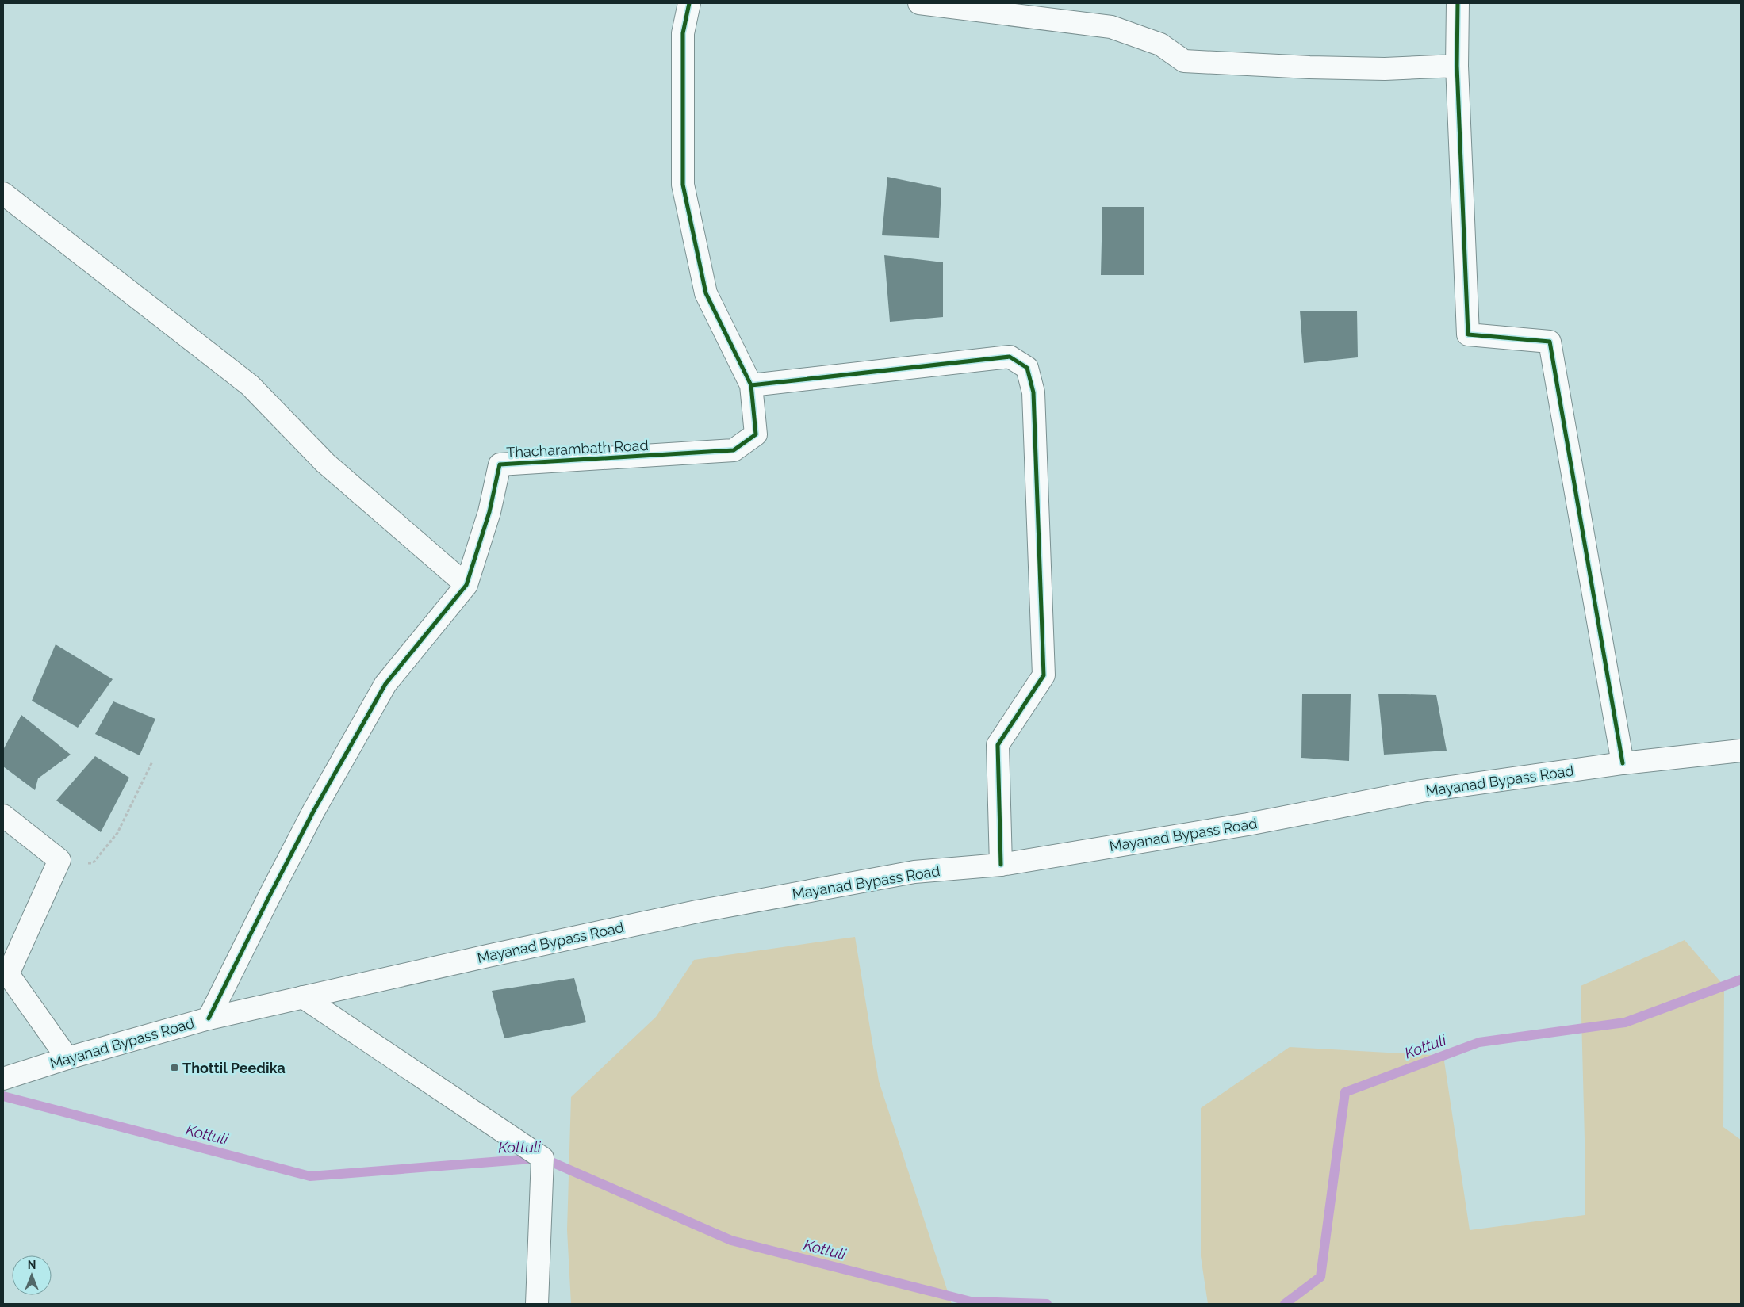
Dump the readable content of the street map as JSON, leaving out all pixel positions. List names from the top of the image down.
{
  "streets": {
    "street": ["Thacharambath Road", "Mayanad Bypass Road"]
  },
  "water": ["Kottuli"],
  "places": {
    "transit": ["Thottil Peedika"]
  },
  "north": "top"
}
